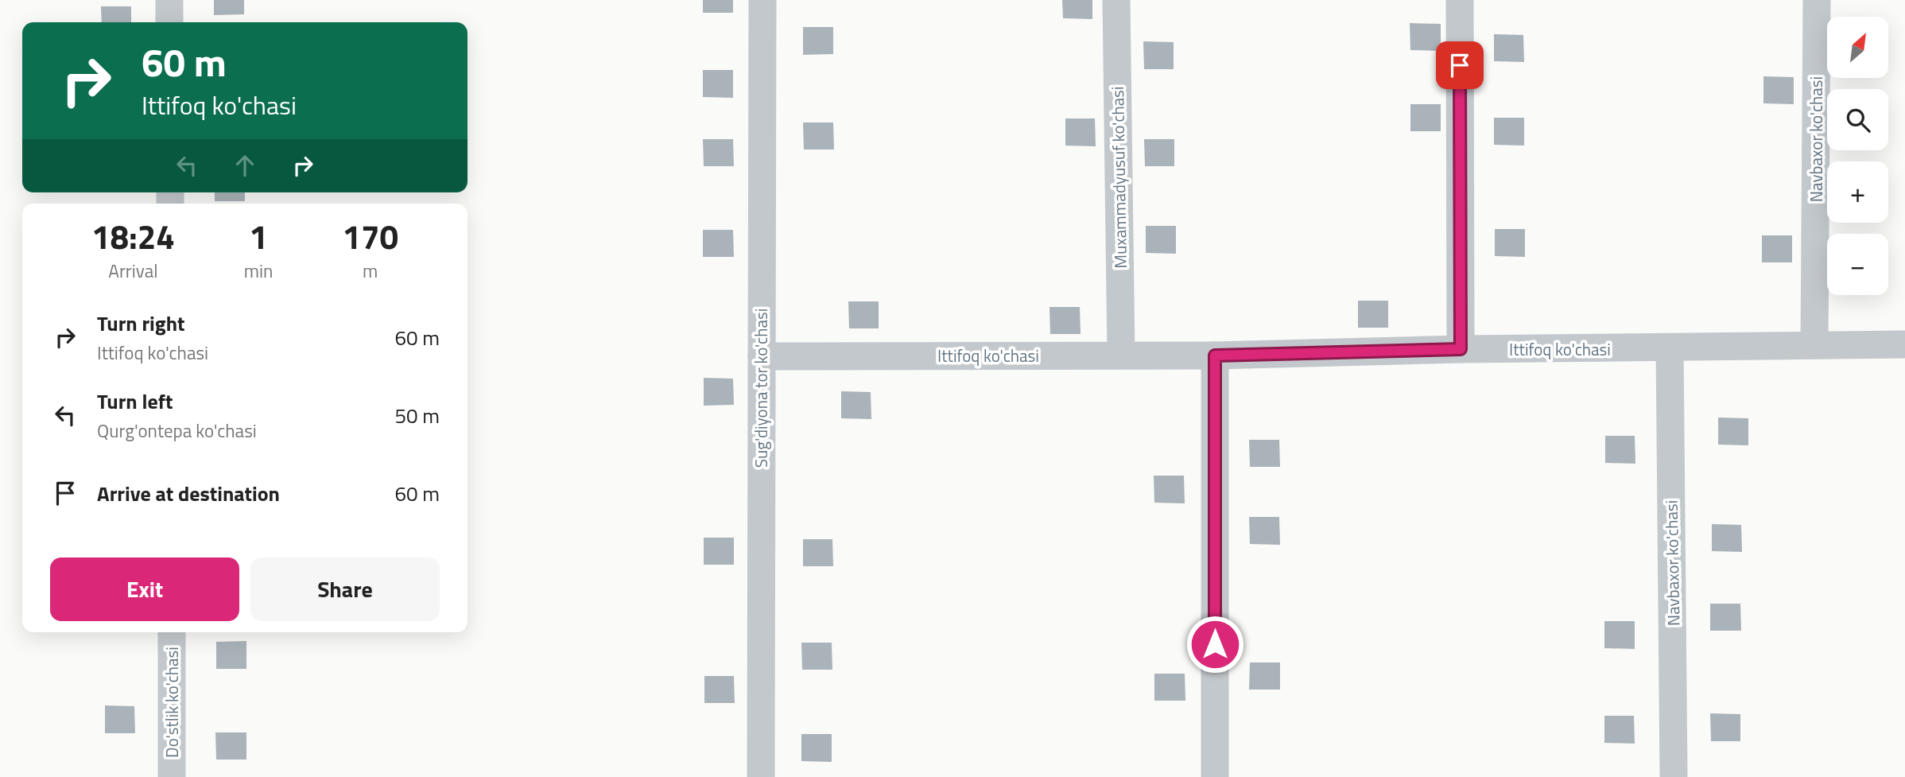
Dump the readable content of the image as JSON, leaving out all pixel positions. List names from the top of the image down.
{
  "streets": {
    "street": [
      "Navbaxor ko'chasi",
      "Muxammadyusuf ko'chasi",
      "Ittifoq ko'chasi",
      "Sug'diyona tor ko'chasi",
      "Do'stlik ko'chasi"
    ]
  },
  "crossings": [
    ["Navbaxor ko'chasi", "Ittifoq ko'chasi"],
    ["Muxammadyusuf ko'chasi", "Ittifoq ko'chasi"],
    ["Ittifoq ko'chasi", "Sug'diyona tor ko'chasi"]
  ],
  "north": "top right",
  "page": {
    "map_buttons": ["+", "−"],
    "turn": ["60 m", "Ittifoq ko'chasi"],
    "eta": [
      "18:24",
      "Arrival",
      "1",
      "min",
      "170",
      "m"
    ],
    "list": [
      {
        "name": "Turn right",
        "note": "Ittifoq ko'chasi",
        "value": "60 m"
      },
      {
        "name": "Turn left",
        "note": "Qurg'ontepa ko'chasi",
        "value": "50 m"
      },
      {
        "name": "Arrive at destination",
        "value": "60 m"
      }
    ],
    "buttons": ["Exit", "Share"]
  }
}
